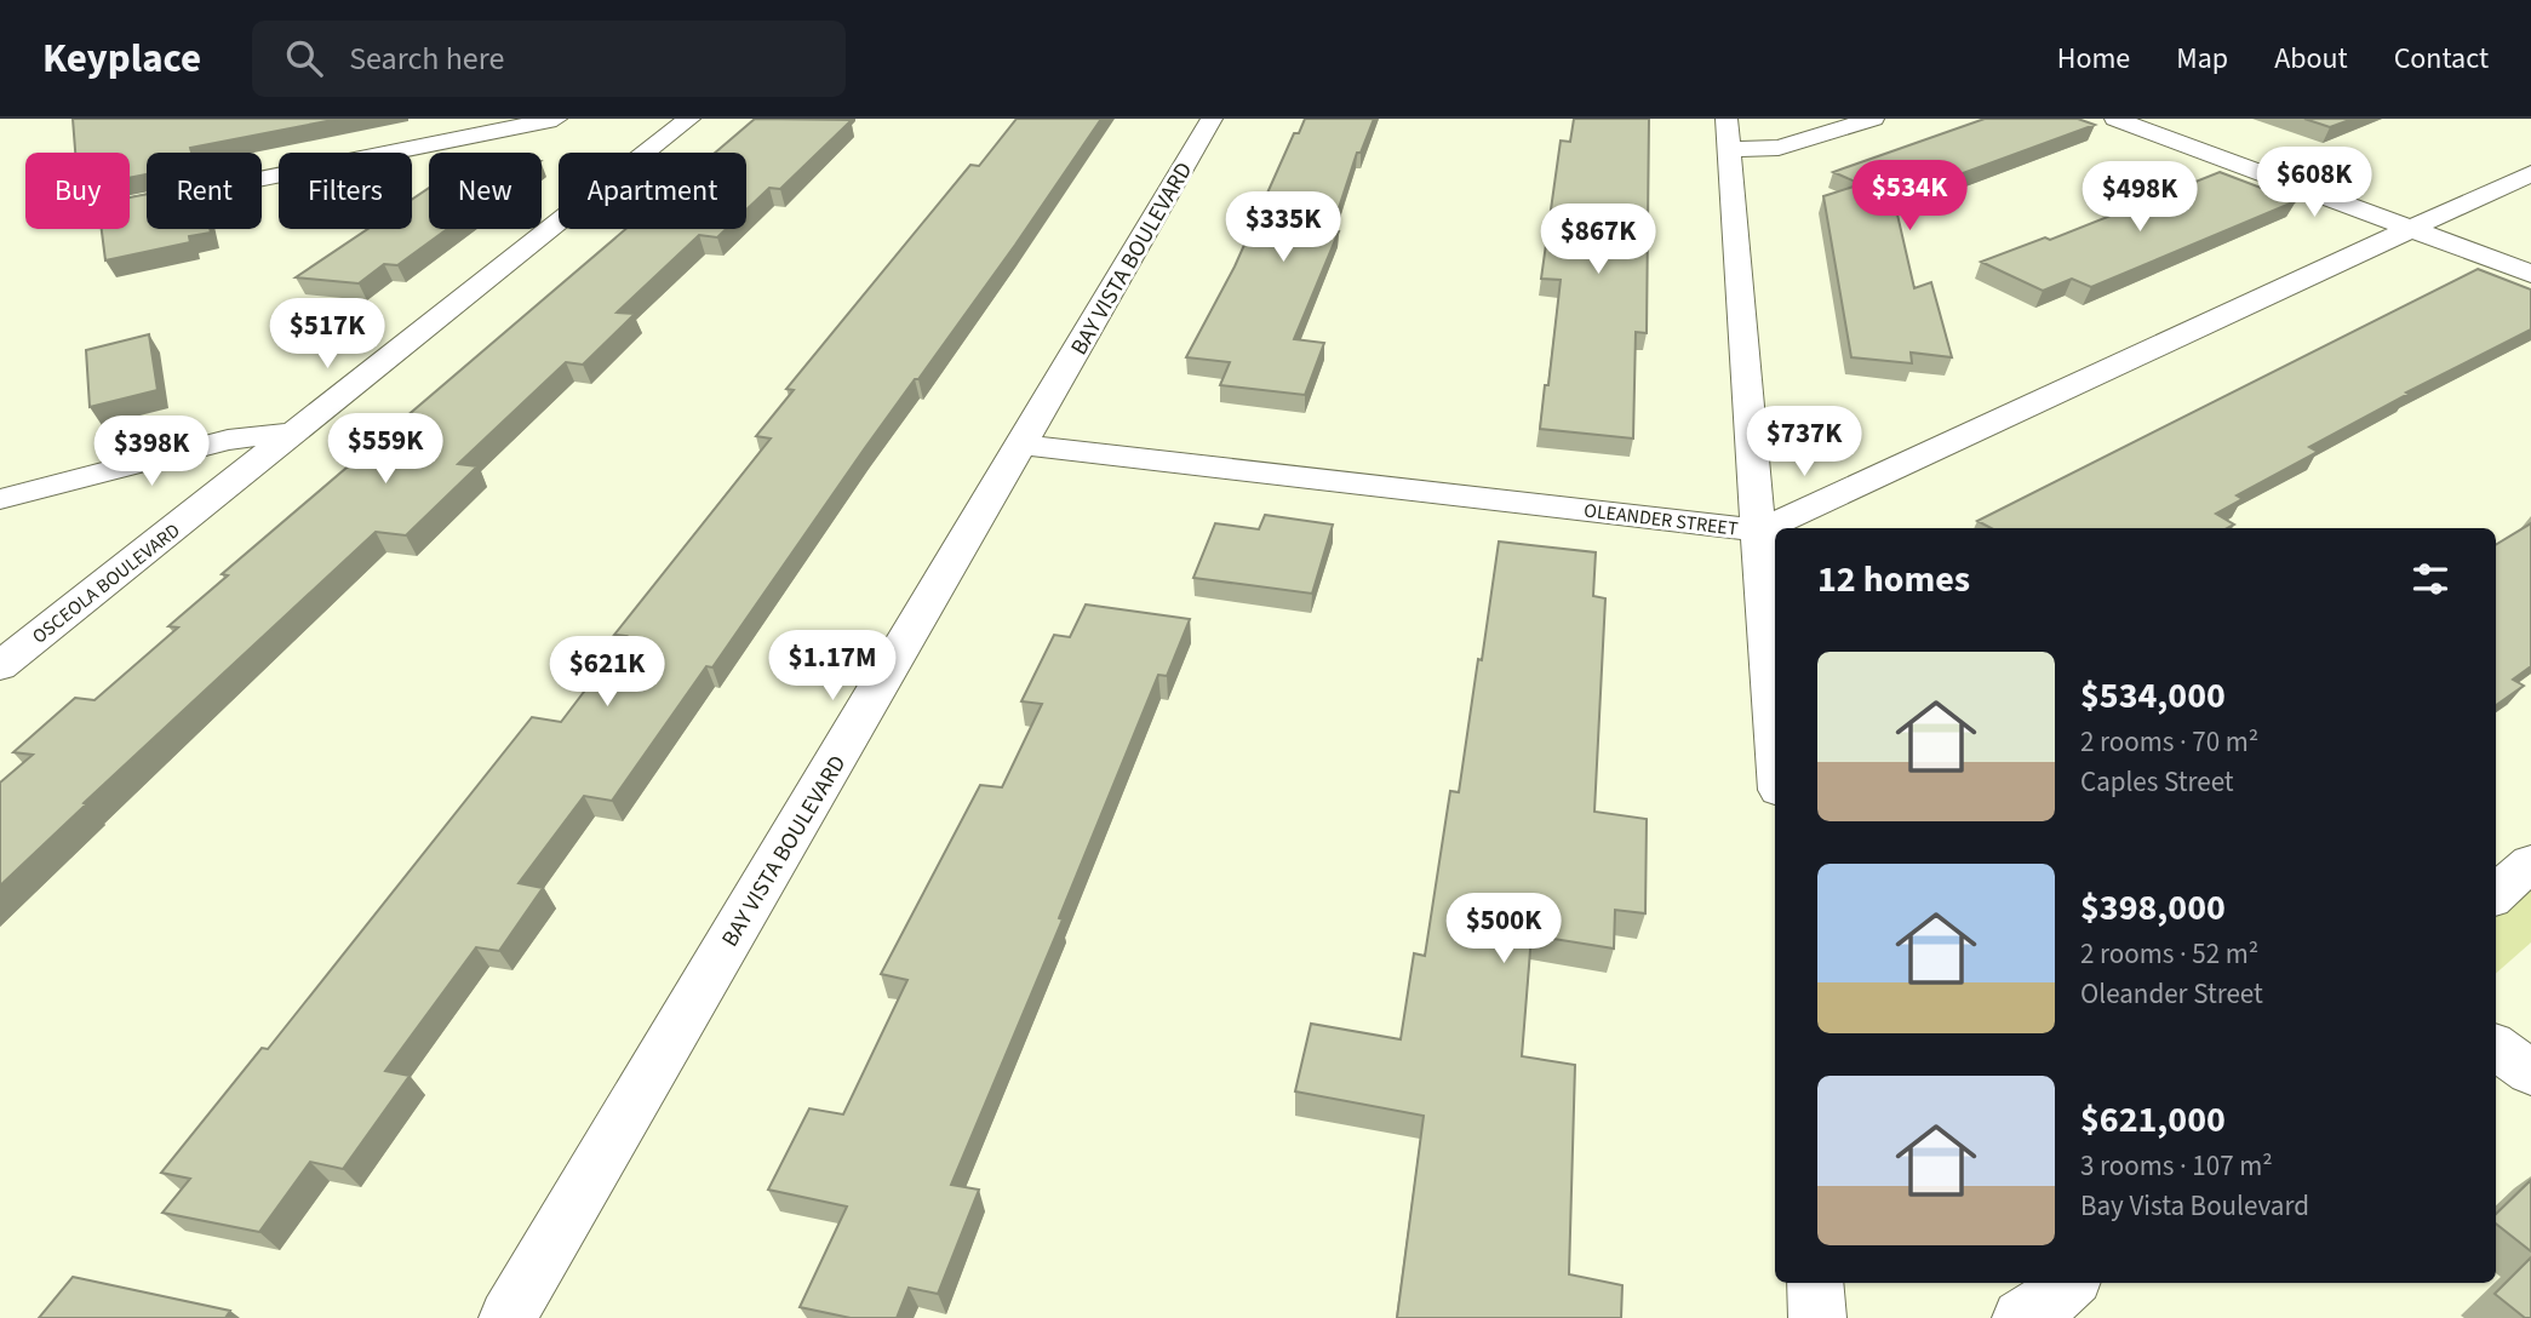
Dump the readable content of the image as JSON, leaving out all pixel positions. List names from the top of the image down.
{
  "streets": {
    "street": ["BAY VISTA BOULEVARD", "OLEANDER STREET", "OSCEOLA BOULEVARD"]
  },
  "crossings": [
    ["BAY VISTA BOULEVARD", "OLEANDER STREET"]
  ],
  "page": {
    "header": "Keyplace",
    "search": "Search here",
    "nav": [
      "Home",
      "Map",
      "About",
      "Contact"
    ],
    "price": [
      "$608K",
      "$534K",
      "$498K",
      "$335K",
      "$867K",
      "$517K",
      "$737K",
      "$559K",
      "$398K",
      "$1.17M",
      "$621K",
      "$500K"
    ],
    "chip": [
      "Buy",
      "Rent",
      "Filters",
      "New",
      "Apartment"
    ],
    "heading": "12 homes",
    "list": [
      {
        "name": "$534,000",
        "note": "2 rooms · 70 m² · Caples Street"
      },
      {
        "name": "$398,000",
        "note": "2 rooms · 52 m² · Oleander Street"
      },
      {
        "name": "$621,000",
        "note": "3 rooms · 107 m² · Bay Vista Boulevard"
      }
    ]
  }
}
